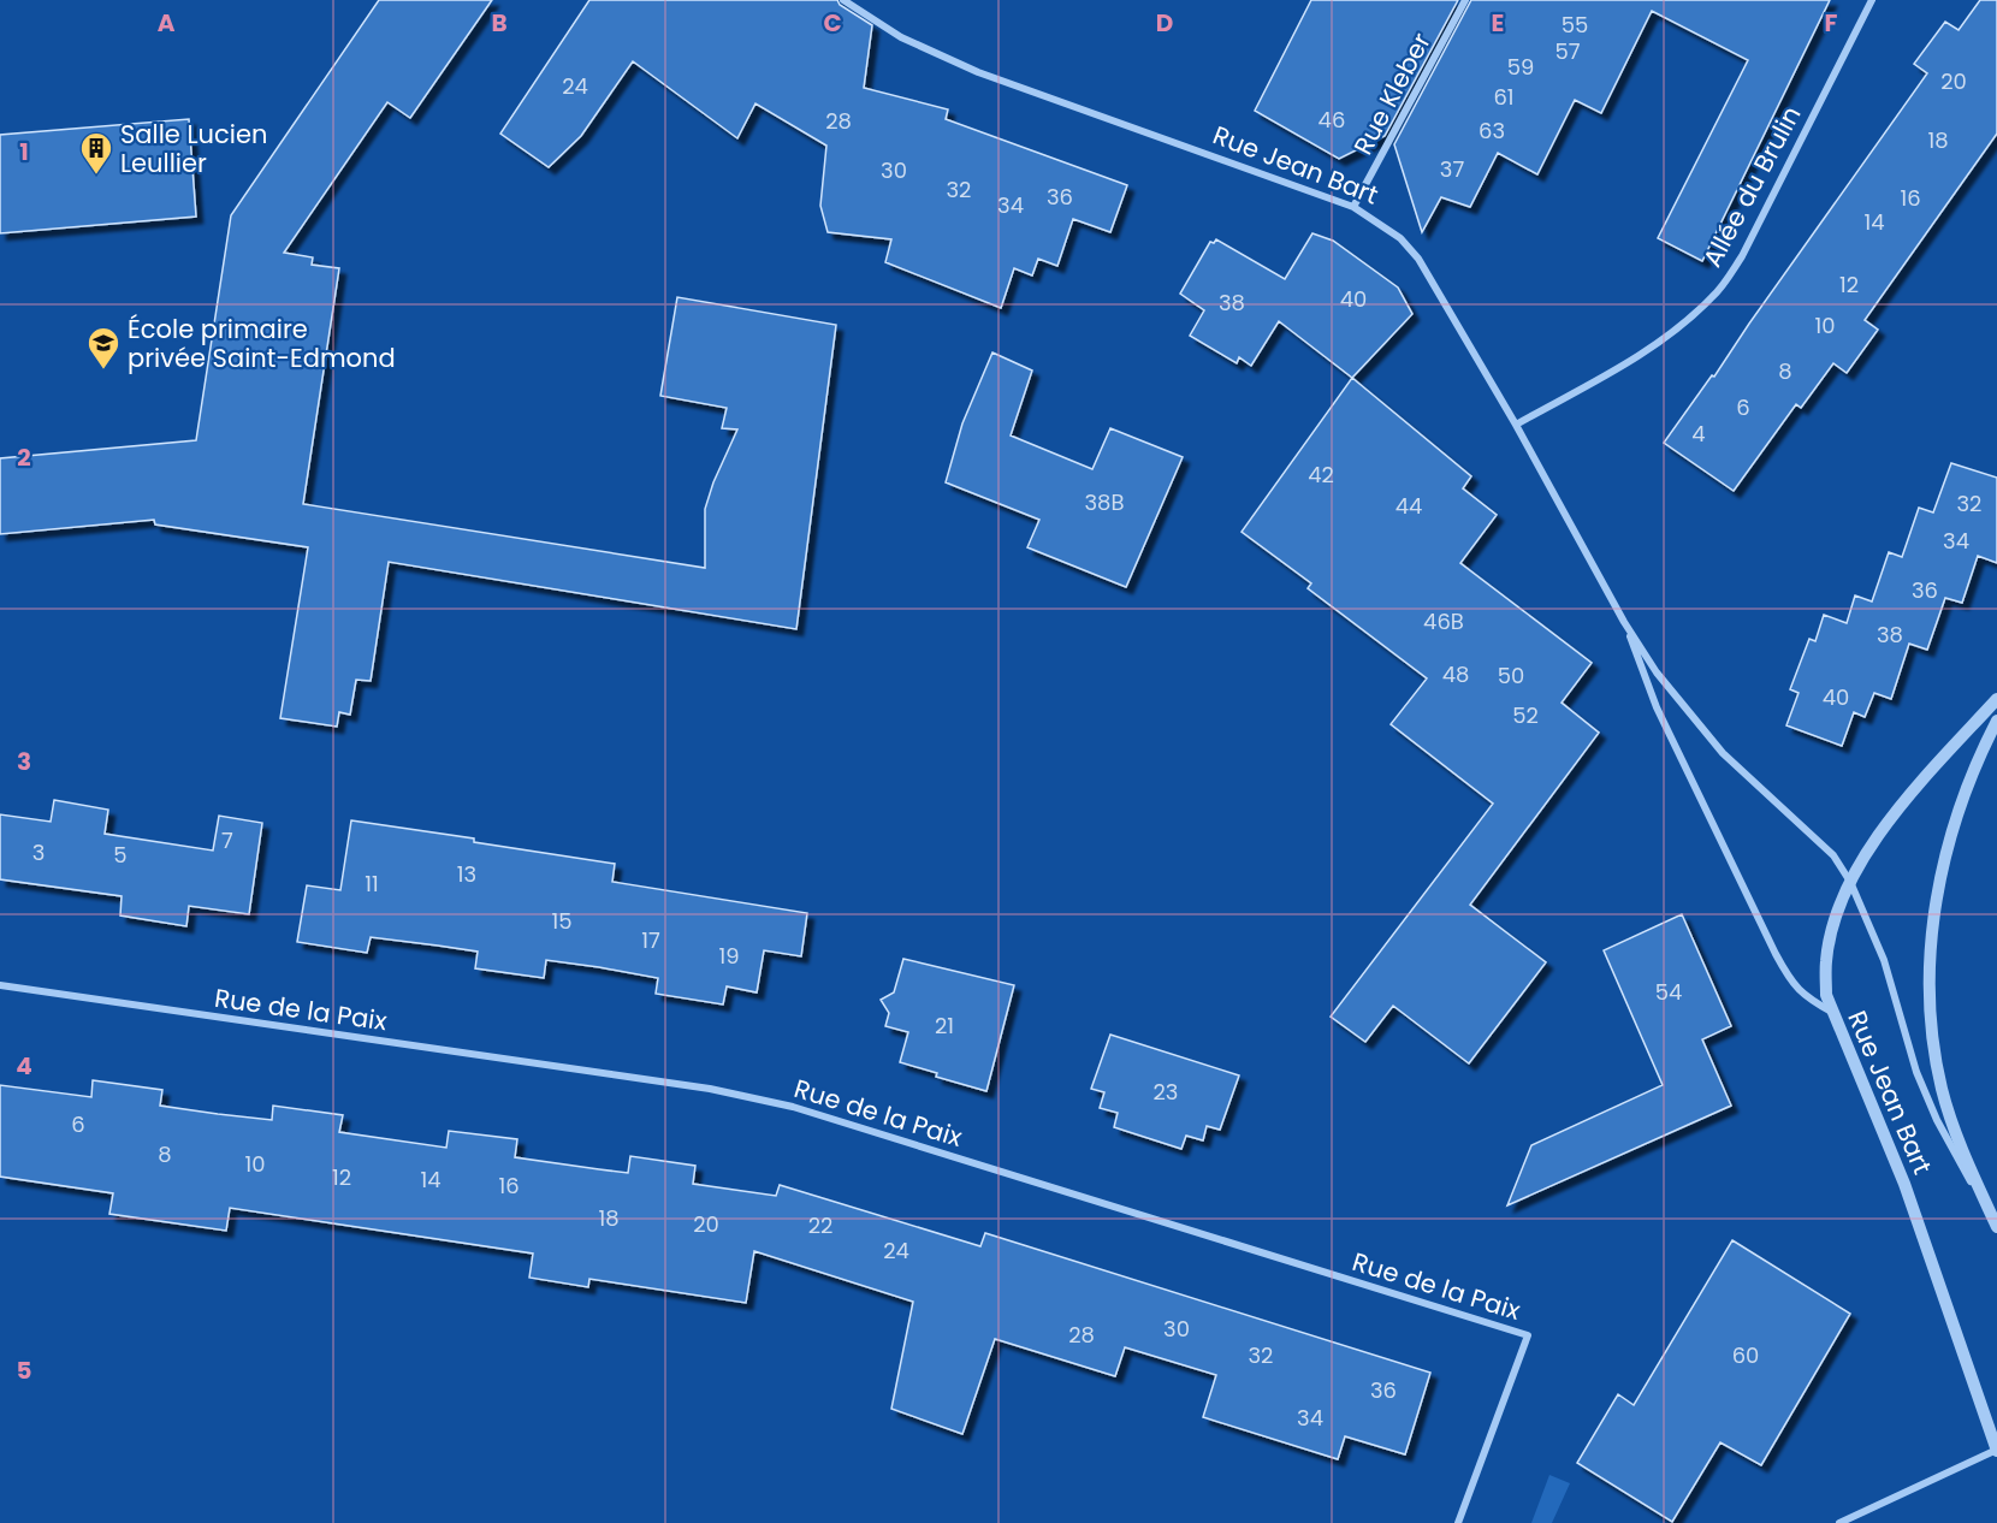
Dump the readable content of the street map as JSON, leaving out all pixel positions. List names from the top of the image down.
{
  "streets": {
    "street": [
      "Rue Kleber",
      "Rue Jean Bart",
      "Allée du Brulin",
      "Rue de la Paix"
    ]
  },
  "crossings": [
    ["Rue Kleber", "Rue Jean Bart"],
    ["Rue Jean Bart", "Allée du Brulin"]
  ],
  "places": {
    "building": ["Salle Lucien Leullier"],
    "school or university": ["École primaire privée Saint-Edmond"]
  },
  "house_numbers": [
    "55",
    "57",
    "59",
    "20",
    "24",
    "61",
    "46",
    "28",
    "63",
    "18",
    "37",
    "30",
    "32",
    "36",
    "16",
    "34",
    "14",
    "12",
    "40",
    "38",
    "10",
    "8",
    "6",
    "4",
    "42",
    "38B",
    "32",
    "44",
    "34",
    "36",
    "46B",
    "38",
    "48",
    "50",
    "40",
    "52",
    "7",
    "3",
    "5",
    "13",
    "11",
    "15",
    "17",
    "19",
    "54",
    "21",
    "23",
    "6",
    "8",
    "10",
    "12",
    "14",
    "16",
    "18",
    "20",
    "22",
    "24",
    "30",
    "28",
    "32",
    "60",
    "36",
    "34"
  ],
  "grid": {
    "columns": [
      "A",
      "B",
      "C",
      "D",
      "E",
      "F"
    ],
    "rows": [
      "1",
      "2",
      "3",
      "4",
      "5"
    ]
  }
}
